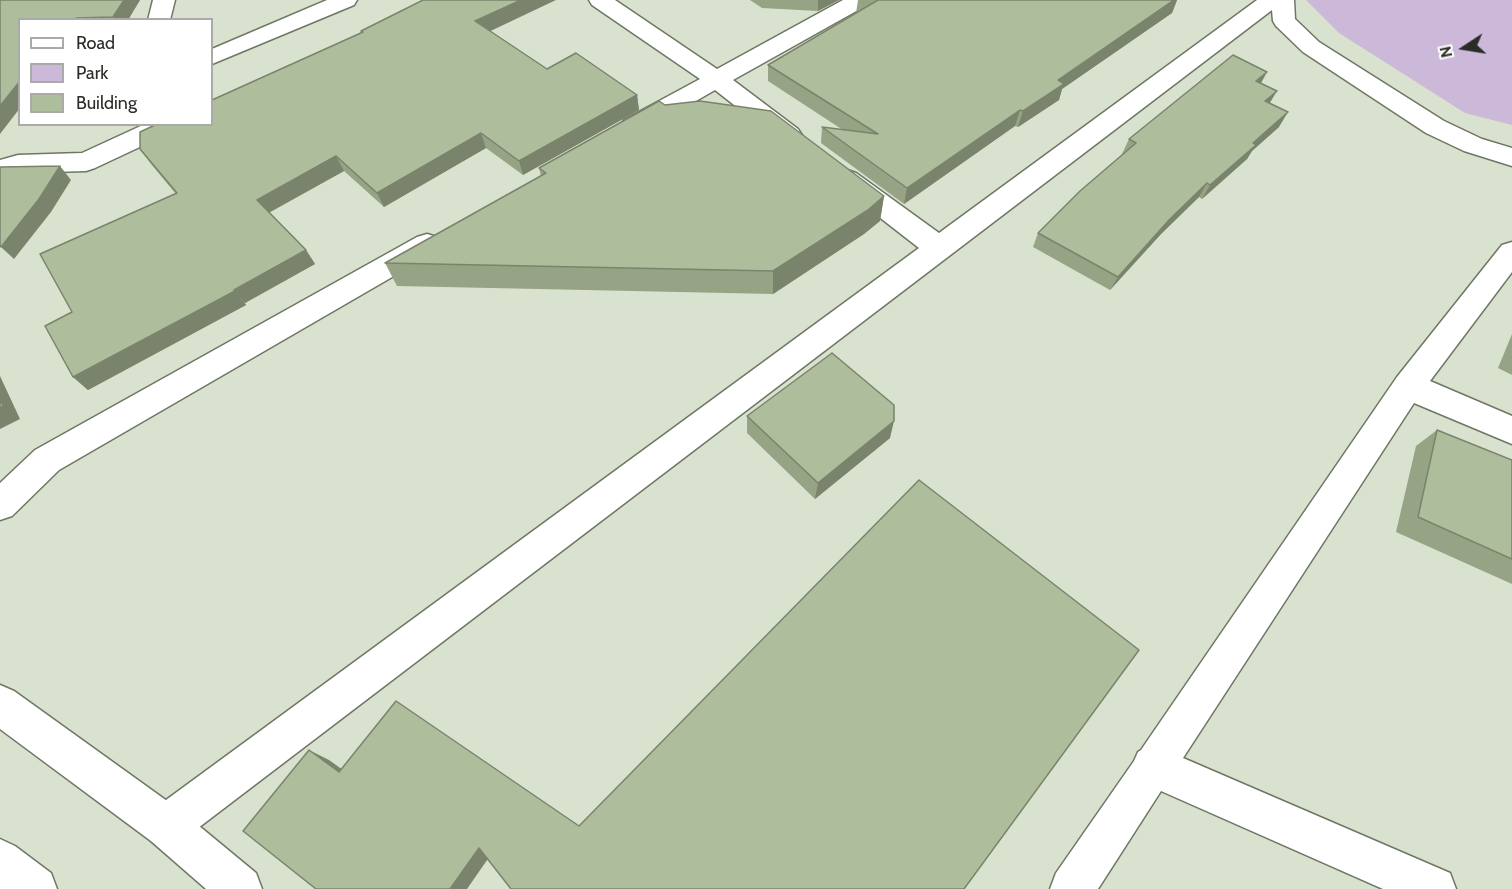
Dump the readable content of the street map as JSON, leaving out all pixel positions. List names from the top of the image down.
{
  "legend": ["Road", "Park", "Building"],
  "north": "left"
}
